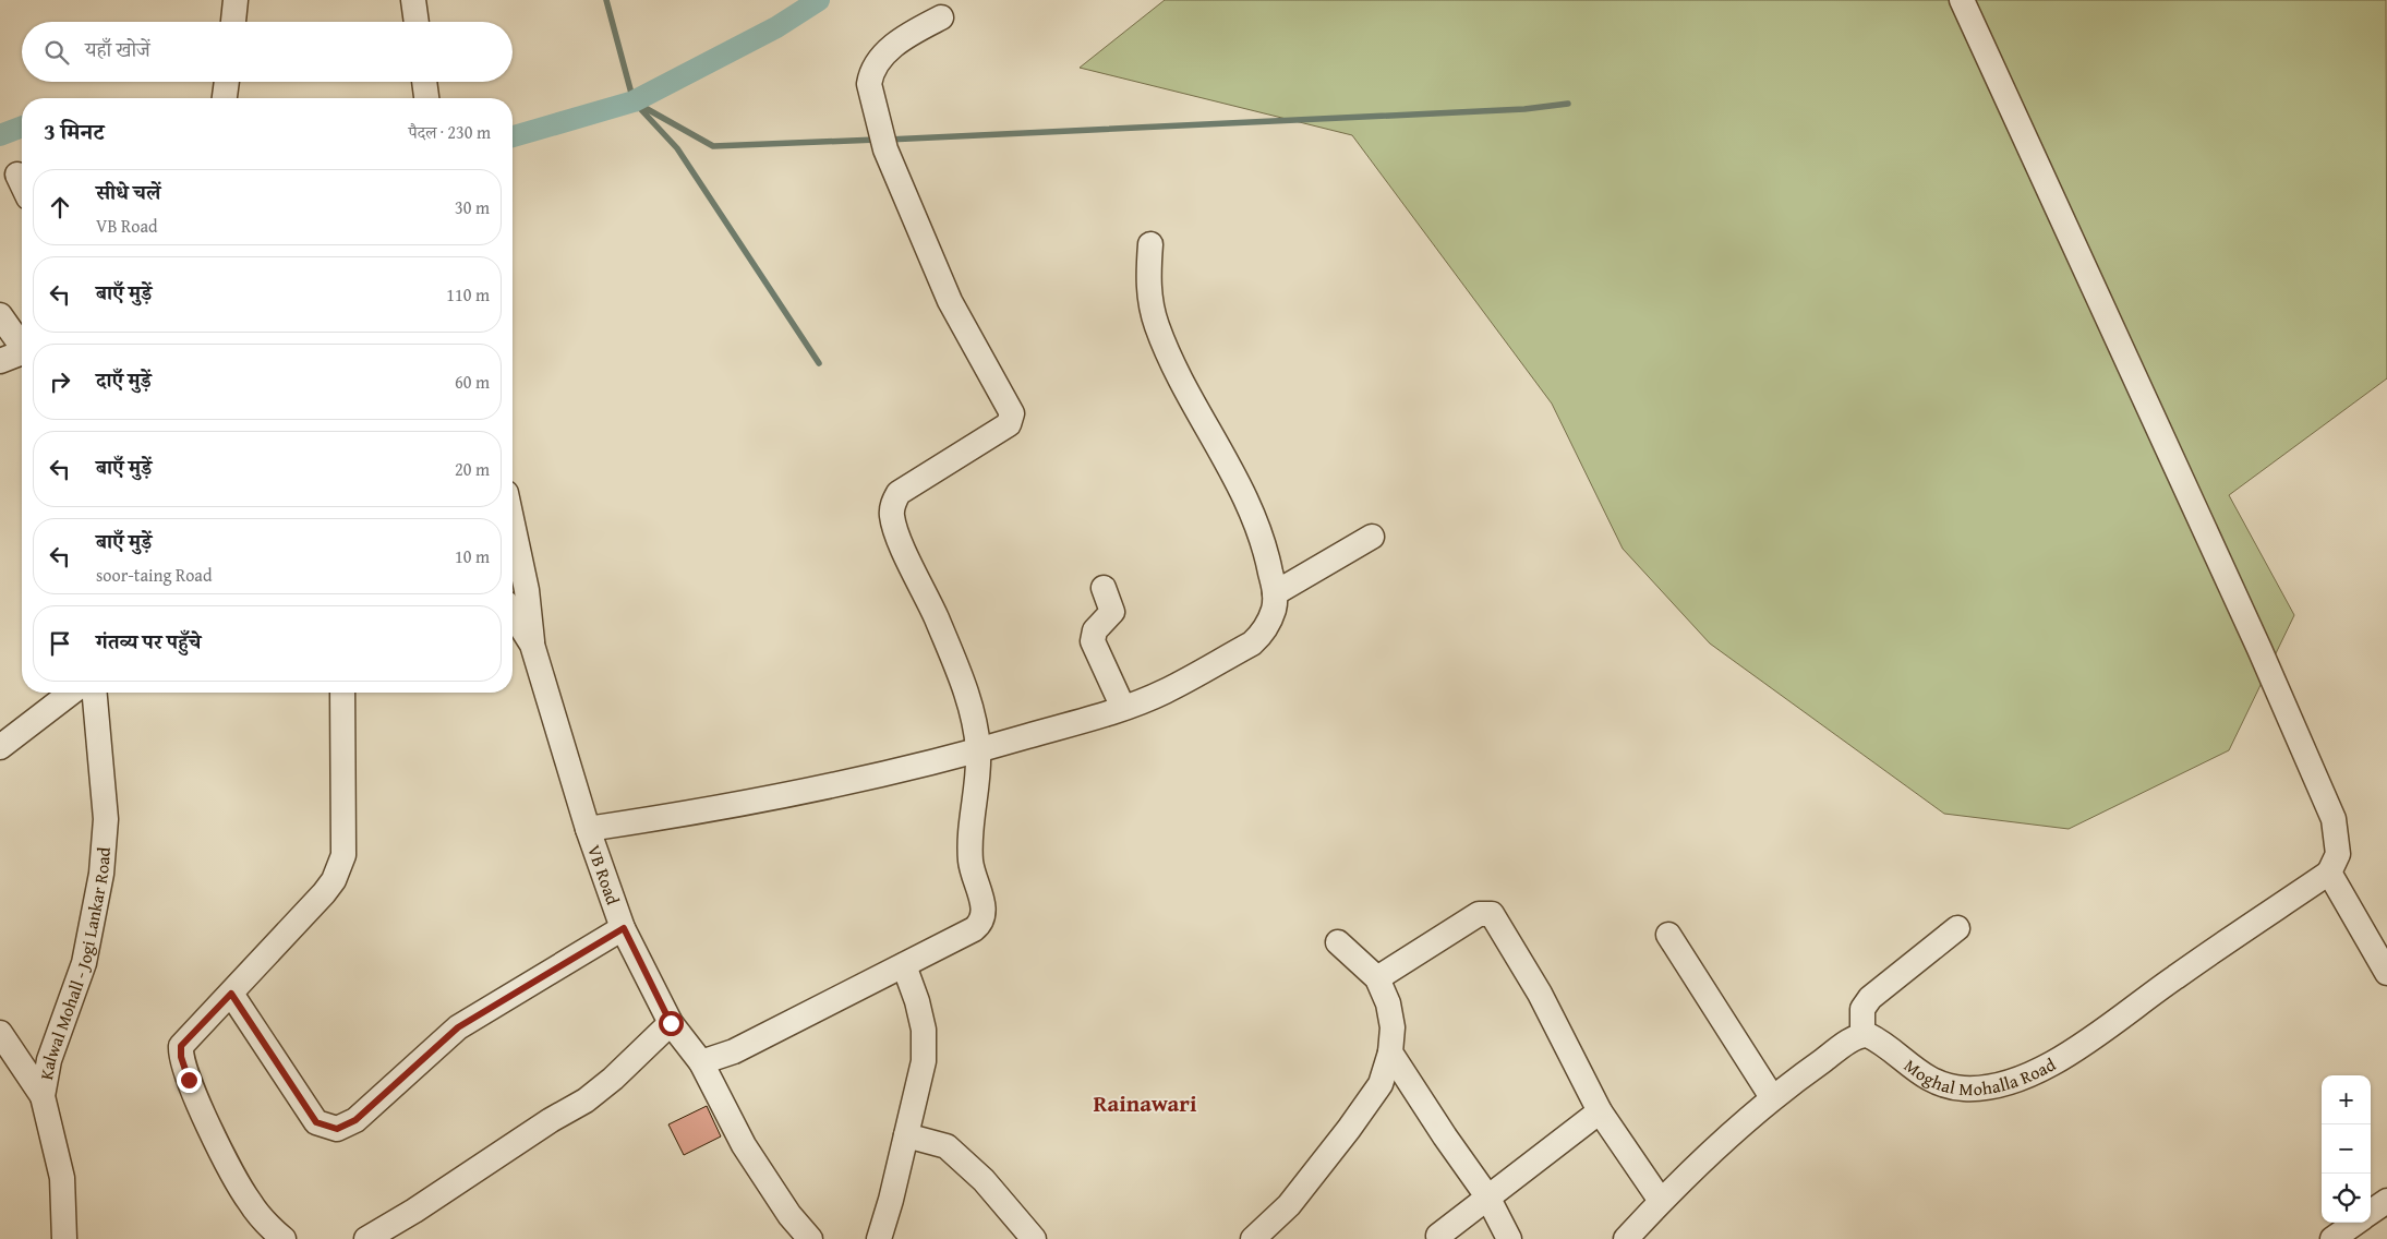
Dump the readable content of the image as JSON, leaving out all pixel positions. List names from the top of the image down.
{
  "streets": {
    "street": ["VB Road", "Kalwal Mohall - Jogi Lankar Road", "Moghal Mohalla Road"]
  },
  "districts": ["Rainawari"],
  "page": {
    "search": "यहाँ खोजें",
    "heading": ["3 मिनट", "पैदल · 230 m"],
    "list": [
      ["सीधे चलें", "VB Road", "30 m"],
      ["बाएँ मुड़ें", "110 m"],
      ["दाएँ मुड़ें", "60 m"],
      ["बाएँ मुड़ें", "20 m"],
      ["बाएँ मुड़ें", "soor-taing Road", "10 m"],
      "गंतव्य पर पहुँचे"
    ],
    "map_buttons": ["+", "−"]
  }
}
